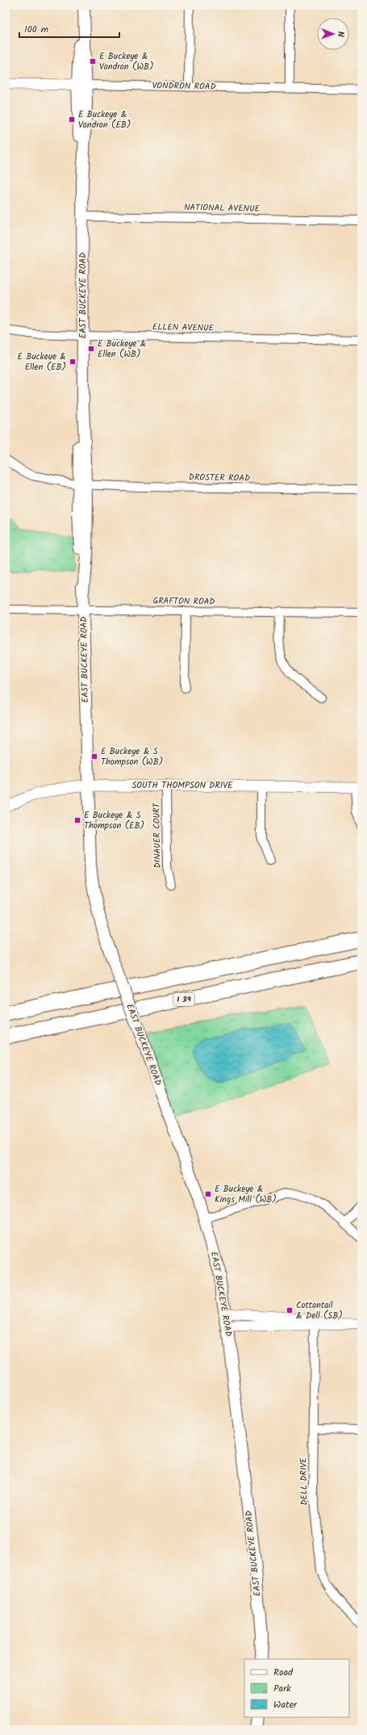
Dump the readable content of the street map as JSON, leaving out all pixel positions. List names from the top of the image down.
{
  "streets": {
    "highway": ["I 39"],
    "main road": ["EAST BUCKEYE ROAD"],
    "street": [
      "VONDRON ROAD",
      "NATIONAL AVENUE",
      "ELLEN AVENUE",
      "DROSTER ROAD",
      "GRAFTON ROAD",
      "SOUTH THOMPSON DRIVE",
      "DINAUER COURT",
      "DELL DRIVE"
    ]
  },
  "crossings": [
    ["VONDRON ROAD", "EAST BUCKEYE ROAD"],
    ["NATIONAL AVENUE", "EAST BUCKEYE ROAD"],
    ["EAST BUCKEYE ROAD", "ELLEN AVENUE"],
    ["EAST BUCKEYE ROAD", "DROSTER ROAD"],
    ["EAST BUCKEYE ROAD", "GRAFTON ROAD"],
    ["EAST BUCKEYE ROAD", "SOUTH THOMPSON DRIVE"],
    ["SOUTH THOMPSON DRIVE", "DINAUER COURT"]
  ],
  "places": {
    "transit": [
      "E Buckeye & Vondron (WB)",
      "E Buckeye & Vondron (EB)",
      "E Buckeye & Ellen (WB)",
      "E Buckeye & Ellen (EB)",
      "E Buckeye & S Thompson (WB)",
      "E Buckeye & S Thompson (EB)",
      "E Buckeye & Kings Mill (WB)",
      "Cottontail & Dell (SB)"
    ]
  },
  "legend": ["Road", "Park", "Water"],
  "scale_bar": "100 m",
  "north": "right"
}
